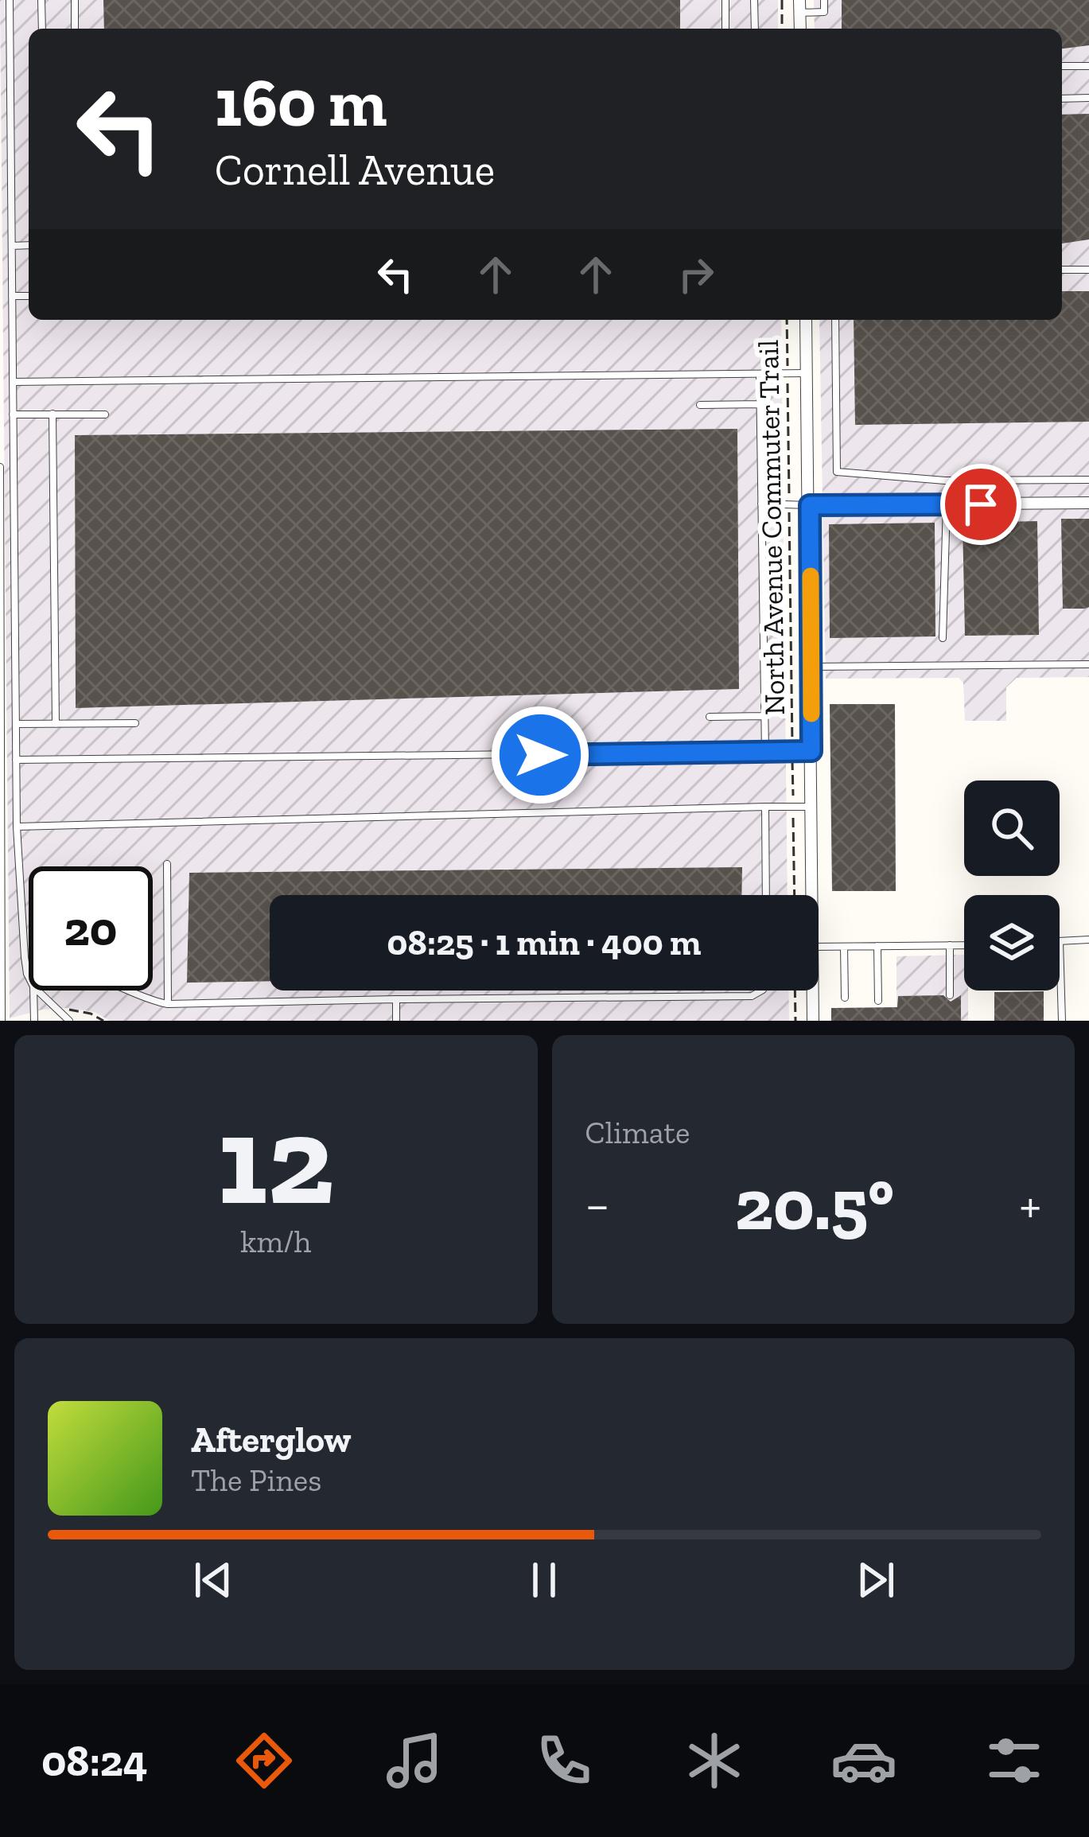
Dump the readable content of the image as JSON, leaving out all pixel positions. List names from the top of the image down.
{
  "streets": {
    "path": ["North Avenue Commuter Trail"]
  },
  "page": {
    "turn": ["160 m", "Cornell Avenue"],
    "limit": "20",
    "trip": "08:25 · 1 min · 400 m",
    "tile": [
      ["12", "km/h"],
      "Climate"
    ],
    "heat": ["−", "20.5°", "+"],
    "song": ["Afterglow", "The Pines"],
    "tabs": "08:24"
  }
}
